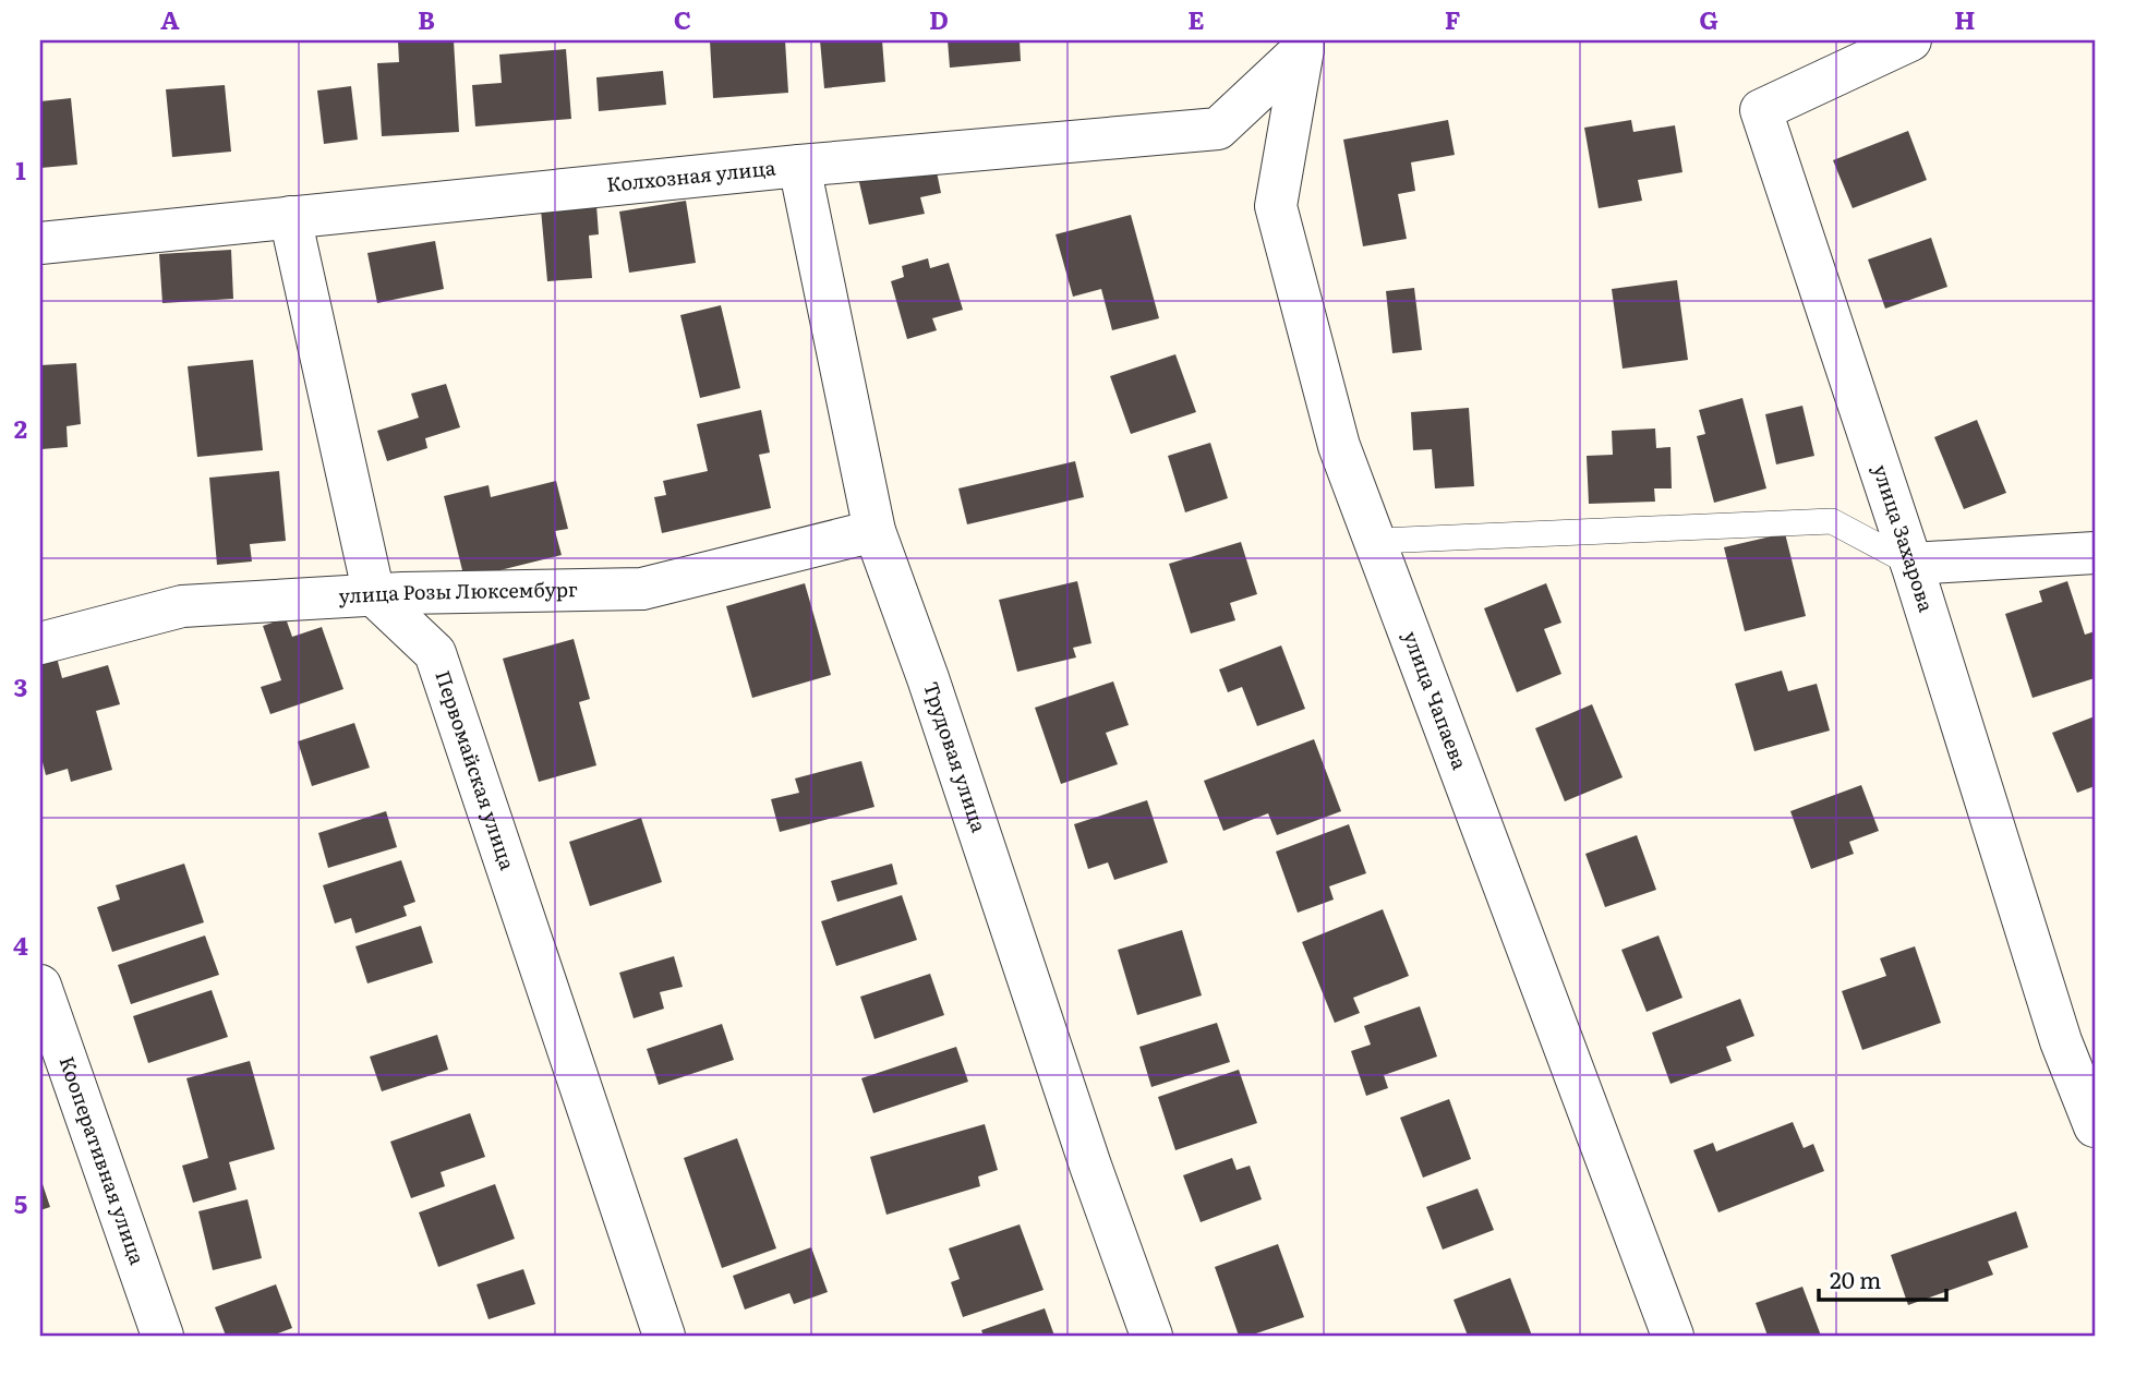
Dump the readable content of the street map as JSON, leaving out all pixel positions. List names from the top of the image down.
{
  "streets": {
    "street": [
      "Колхозная улица",
      "улица Захарова",
      "улица Розы Люксембург",
      "улица Чапаева",
      "Трудовая улица",
      "Первомайская улица",
      "Кооперативная улица"
    ]
  },
  "crossings": [
    ["Колхозная улица", "улица Чапаева"],
    ["Колхозная улица", "Трудовая улица"],
    ["улица Розы Люксембург", "Трудовая улица"],
    ["улица Розы Люксембург", "Первомайская улица"]
  ],
  "scale_bar": "20 m",
  "grid": {
    "columns": [
      "A",
      "B",
      "C",
      "D",
      "E",
      "F",
      "G",
      "H"
    ],
    "rows": [
      "1",
      "2",
      "3",
      "4",
      "5"
    ]
  }
}
